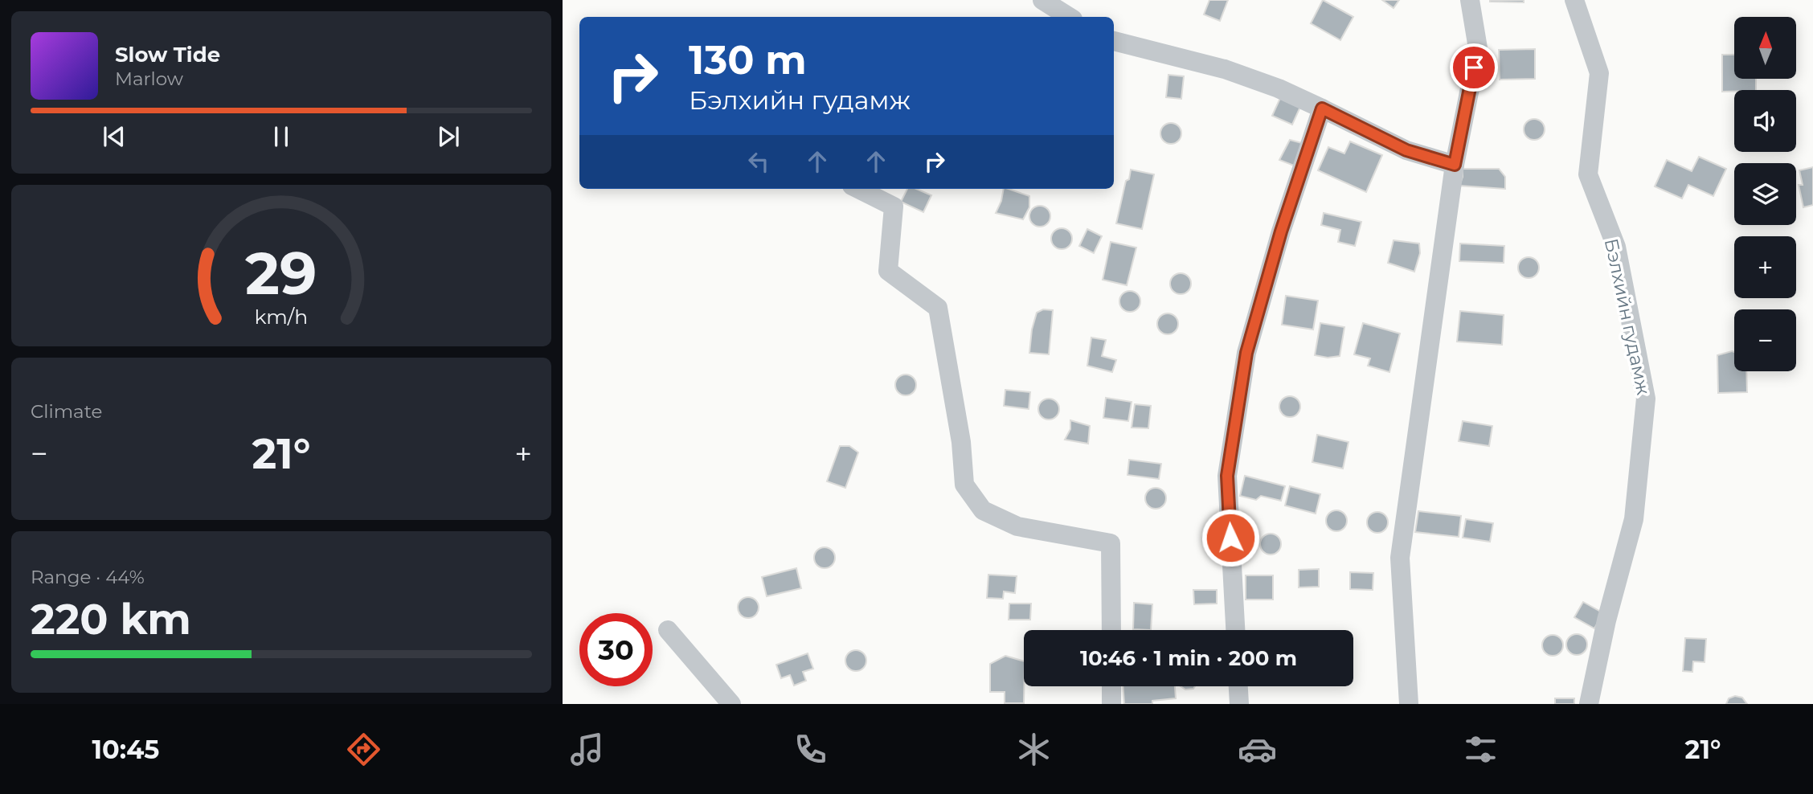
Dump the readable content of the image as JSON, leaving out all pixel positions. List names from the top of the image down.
{
  "streets": {
    "street": ["Бэлхийн гудамж"]
  },
  "north": "top",
  "page": {
    "map_buttons": ["+", "−"],
    "turn": ["130 m", "Бэлхийн гудамж"],
    "song": ["Slow Tide", "Marlow"],
    "tile": [
      "Climate",
      ["Range · 44%", "220 km"]
    ],
    "heat": ["−", "21°", "+"],
    "limit": "30",
    "trip": "10:46 · 1 min · 200 m",
    "tabs": ["10:45", "21°"],
    "gauge": ["29", "km/h"]
  }
}
